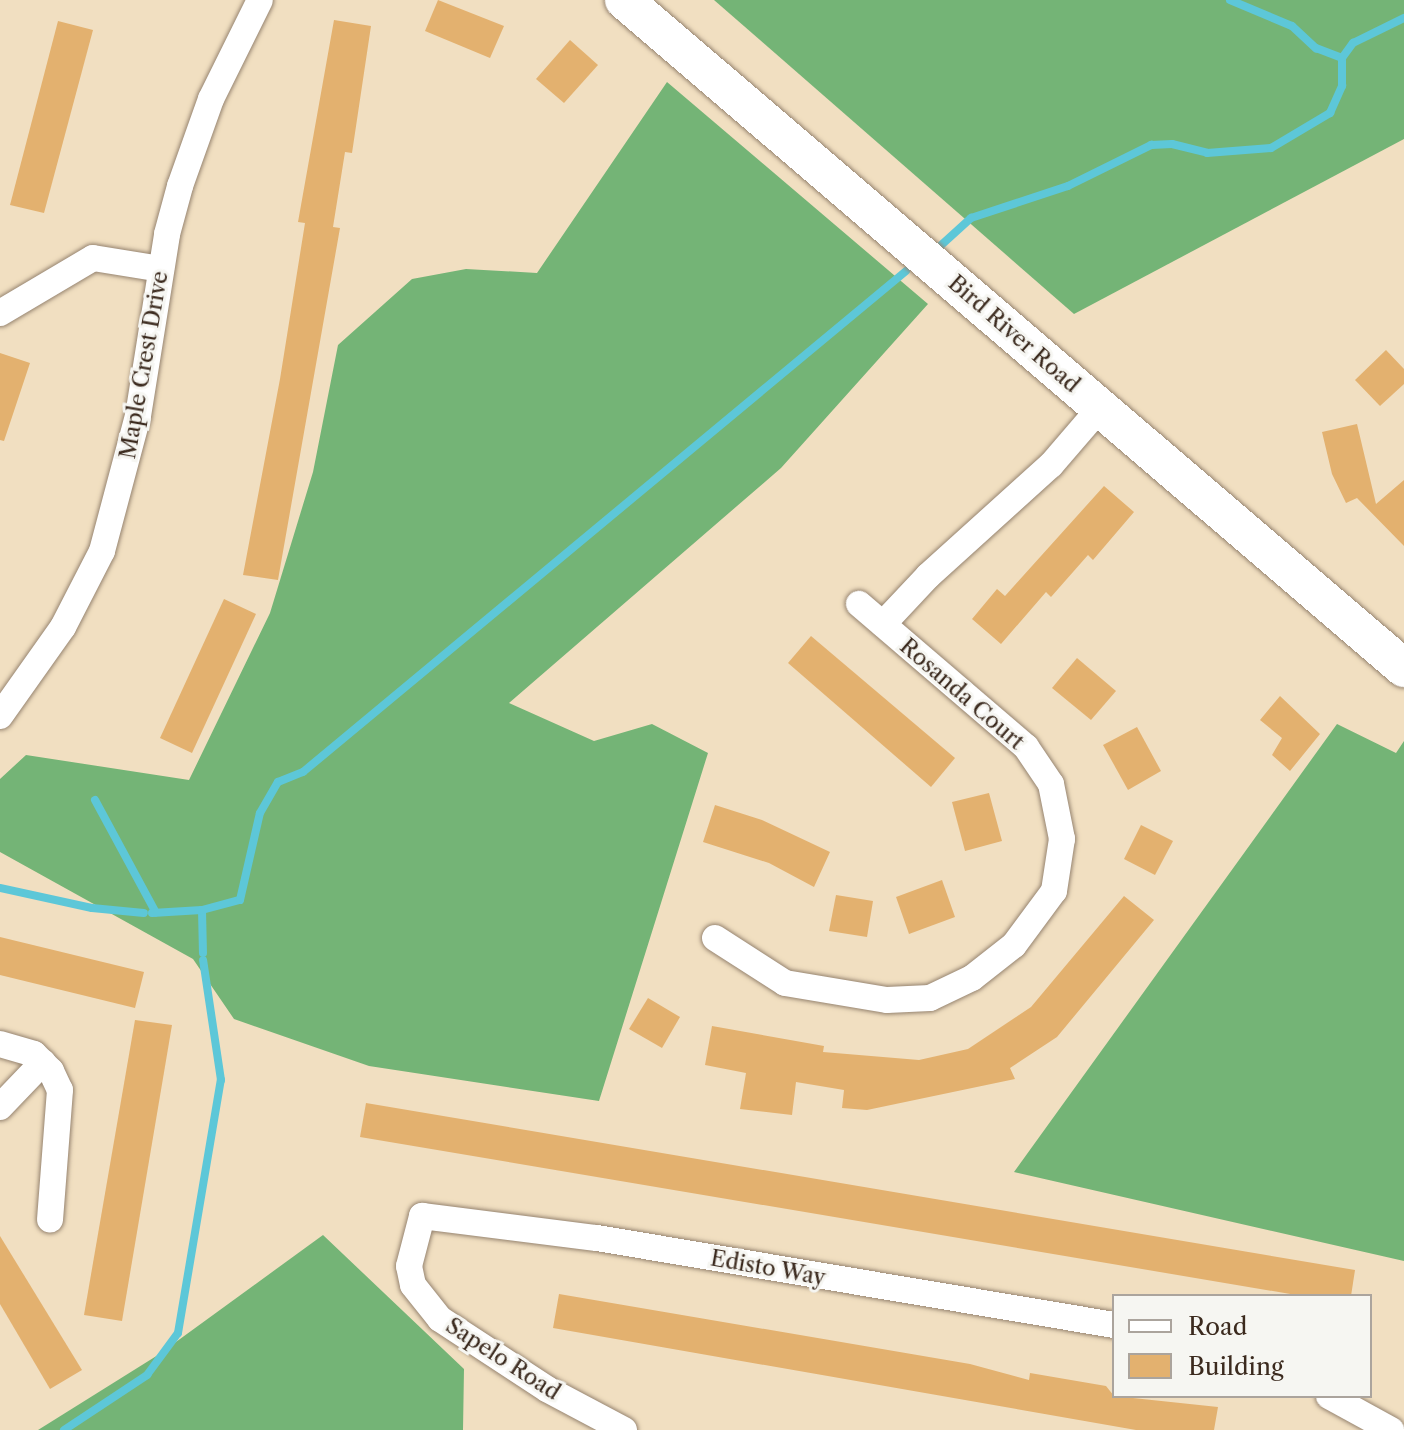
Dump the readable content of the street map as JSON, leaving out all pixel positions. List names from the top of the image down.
{
  "streets": {
    "street": [
      "Bird River Road",
      "Maple Crest Drive",
      "Rosanda Court",
      "Edisto Way",
      "Sapelo Road"
    ]
  },
  "crossings": [
    ["Bird River Road", "Rosanda Court"],
    ["Edisto Way", "Sapelo Road"]
  ],
  "legend": ["Road", "Building"]
}
